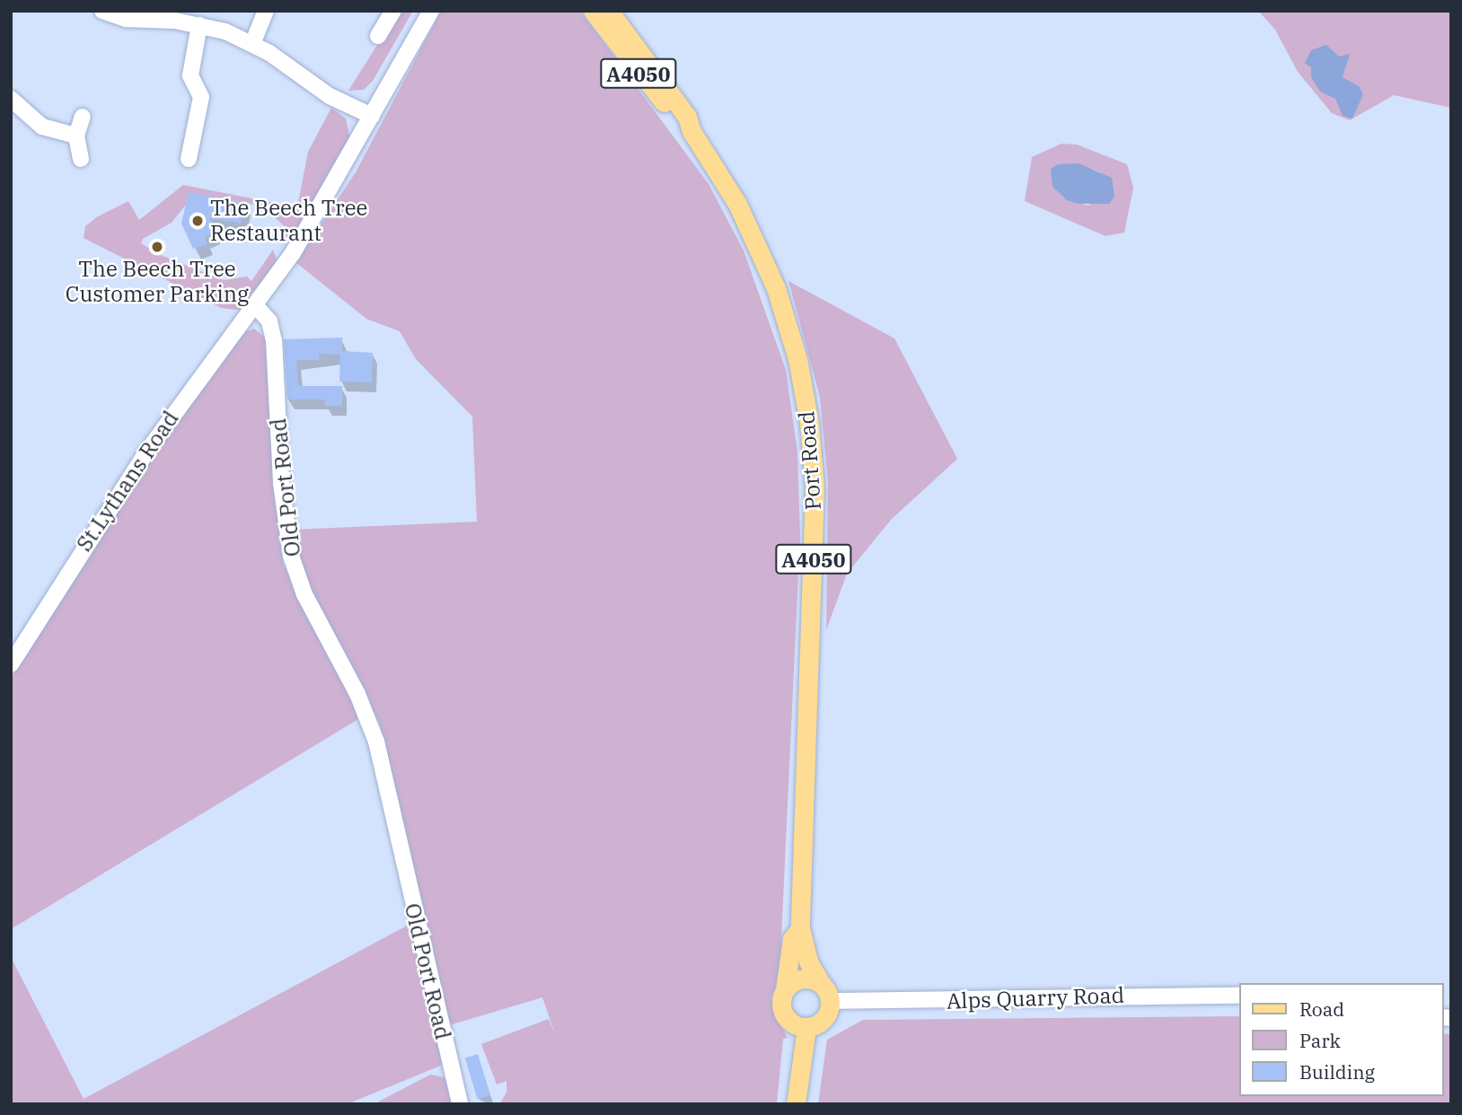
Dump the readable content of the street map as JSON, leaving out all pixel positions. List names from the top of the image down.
{
  "streets": {
    "main road": ["A4050", "Port Road"],
    "street": ["St.Lythans Road", "Old Port Road", "Alps Quarry Road"]
  },
  "crossings": [
    ["A4050", "Port Road"],
    ["A4050", "Alps Quarry Road"],
    ["Port Road", "Alps Quarry Road"],
    ["St.Lythans Road", "Old Port Road"]
  ],
  "places": ["The Beech Tree Restaurant", "The Beech Tree Customer Parking"],
  "legend": ["Road", "Park", "Building"]
}
